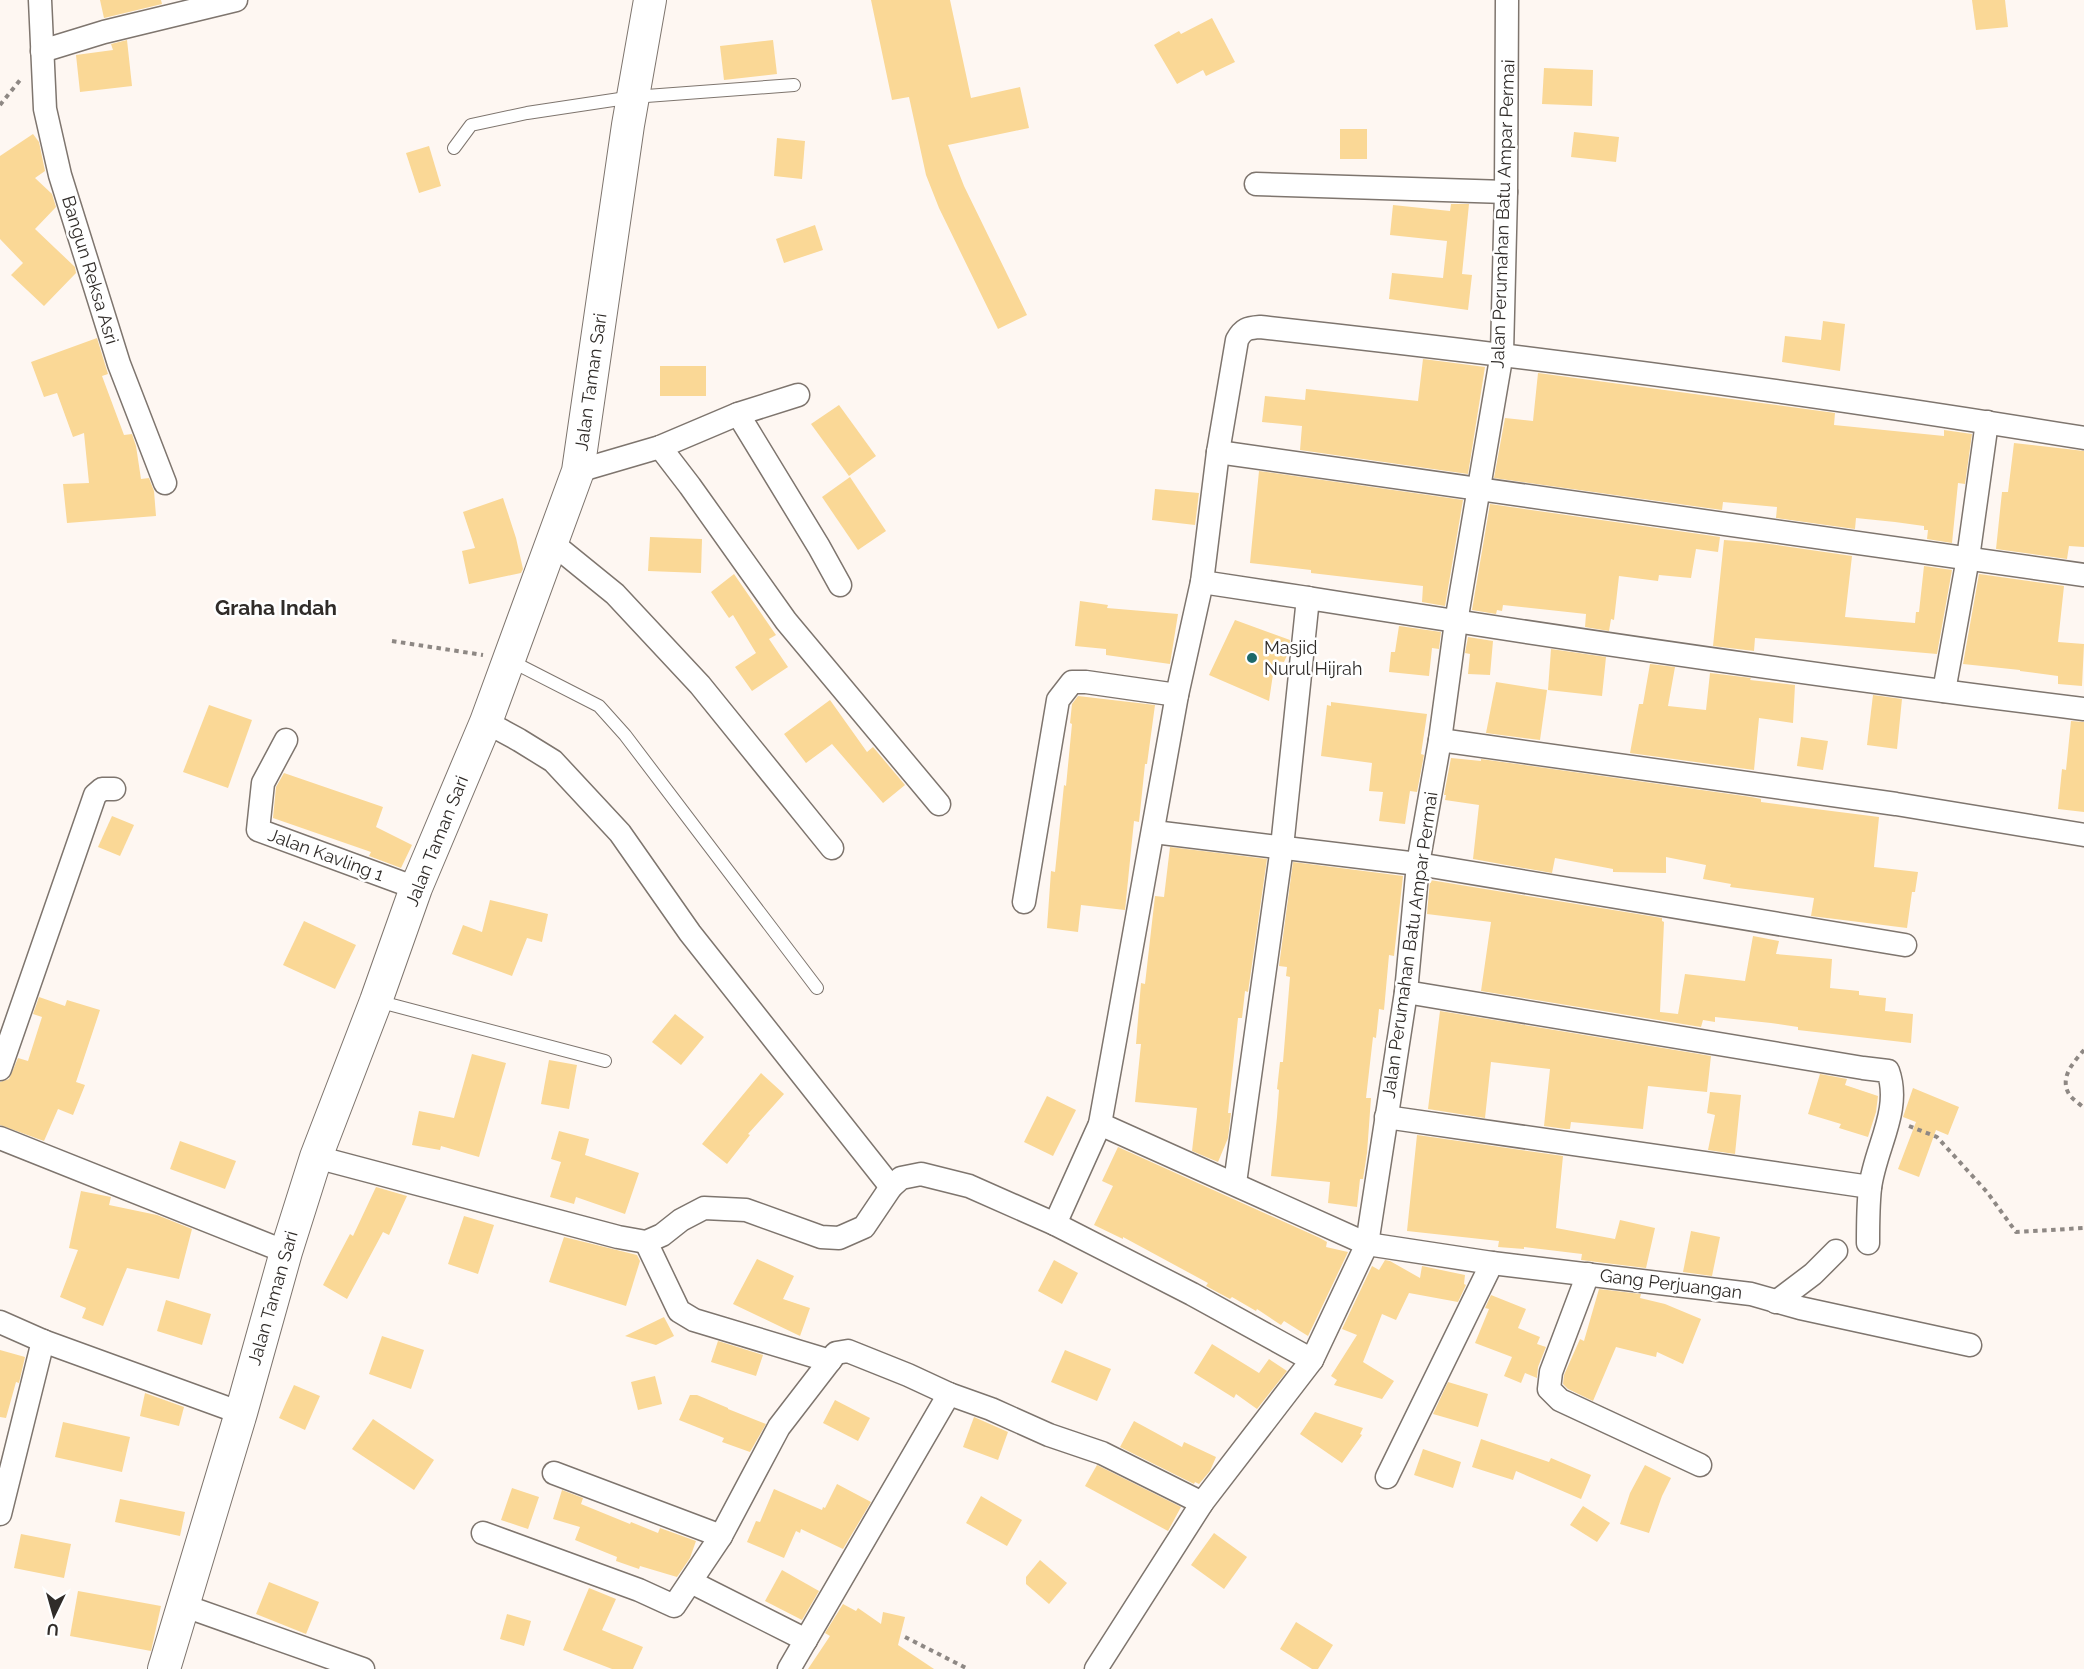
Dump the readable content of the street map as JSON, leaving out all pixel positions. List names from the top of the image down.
{
  "streets": {
    "street": [
      "Jalan Perumahan Batu Ampar Permai",
      "Bangun Reksa Asri",
      "Jalan Taman Sari",
      "Jalan Kavling 1",
      "Gang Perjuangan"
    ]
  },
  "crossings": [
    ["Jalan Perumahan Batu Ampar Permai", "Gang Perjuangan"],
    ["Jalan Taman Sari", "Jalan Kavling 1"]
  ],
  "districts": ["Graha Indah"],
  "places": ["Masjid Nurul Hijrah"],
  "north": "bottom"
}
